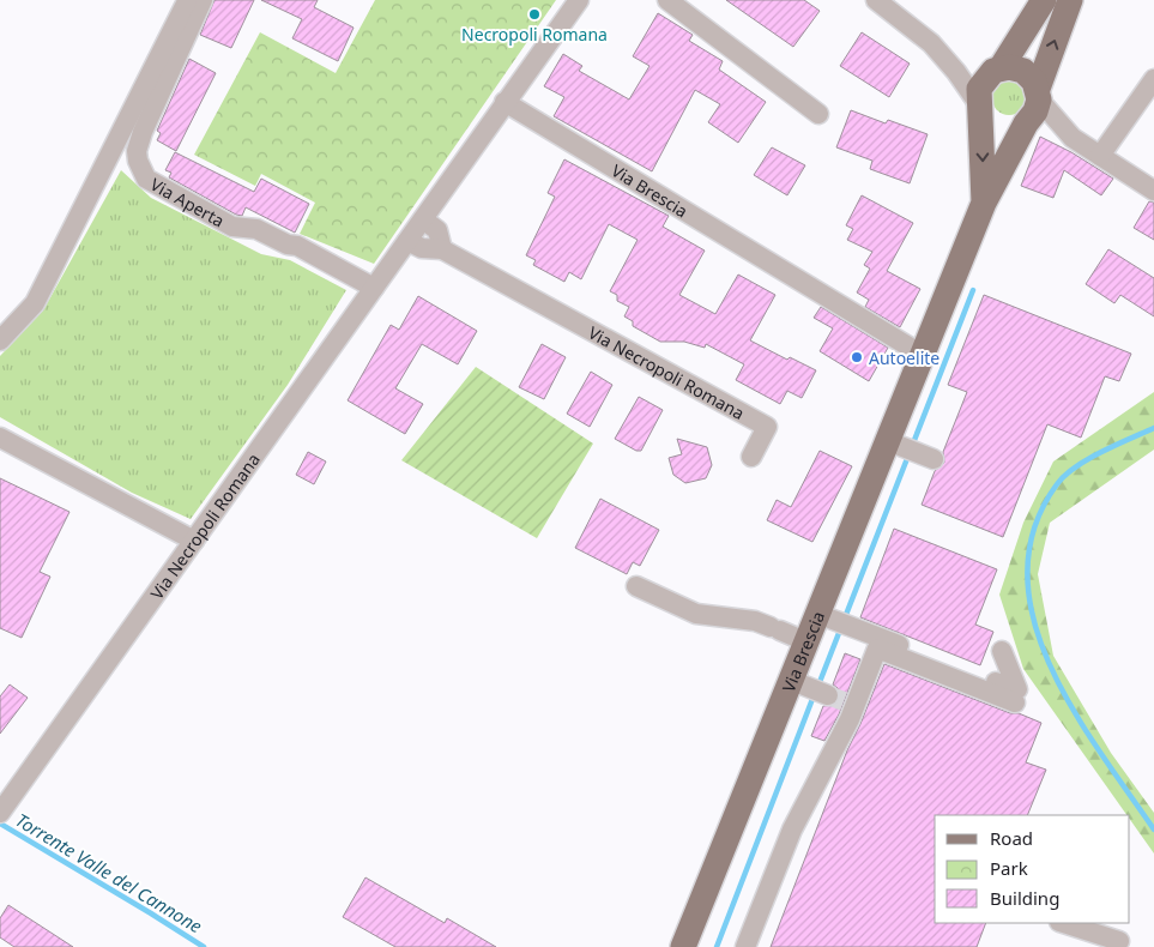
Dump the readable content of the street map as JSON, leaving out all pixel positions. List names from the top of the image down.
{
  "streets": {
    "main road": ["Via Brescia"],
    "street": ["Via Aperta", "Via Necropoli Romana"]
  },
  "crossings": [
    ["Via Brescia", "Via Necropoli Romana"],
    ["Via Aperta", "Via Necropoli Romana"]
  ],
  "water": ["Torrente Valle del Cannone"],
  "places": ["Necropoli Romana", "Autoelite"],
  "legend": ["Road", "Park", "Building"]
}
